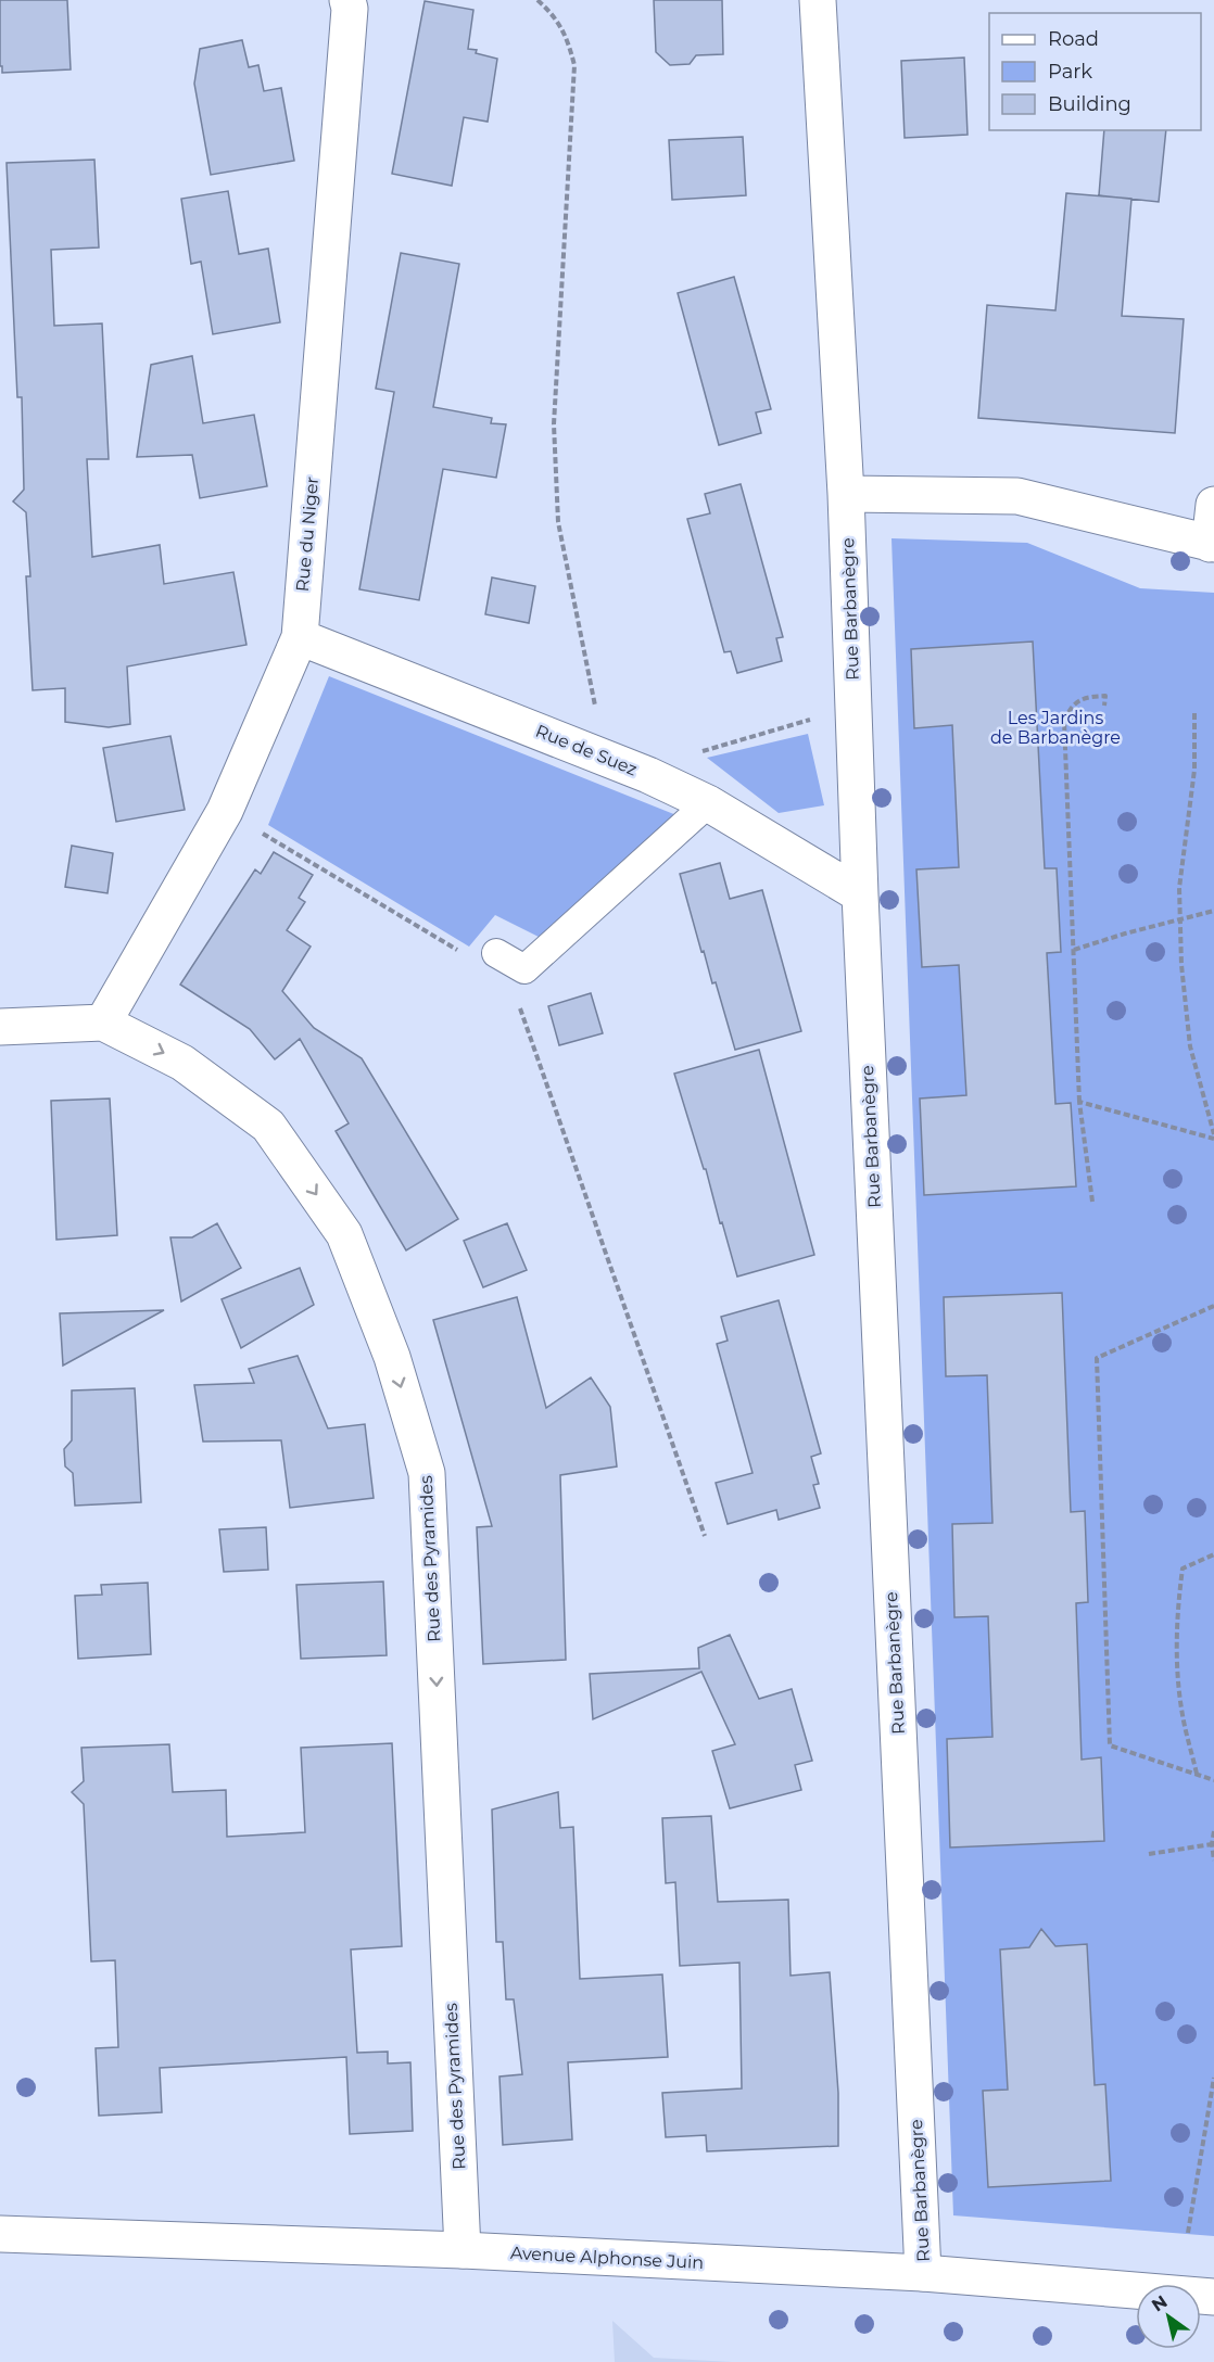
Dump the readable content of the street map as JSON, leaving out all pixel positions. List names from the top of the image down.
{
  "streets": {
    "street": [
      "Rue du Niger",
      "Rue Barbanègre",
      "Rue de Suez",
      "Rue des Pyramides",
      "Avenue Alphonse Juin"
    ]
  },
  "crossings": [
    ["Rue du Niger", "Rue de Suez"],
    ["Rue du Niger", "Rue des Pyramides"],
    ["Rue Barbanègre", "Rue de Suez"],
    ["Rue Barbanègre", "Avenue Alphonse Juin"],
    ["Rue des Pyramides", "Avenue Alphonse Juin"]
  ],
  "one_way": ["Rue des Pyramides"],
  "parks": ["Les Jardins de Barbanègre"],
  "legend": ["Road", "Park", "Building"],
  "north": "top left"
}
